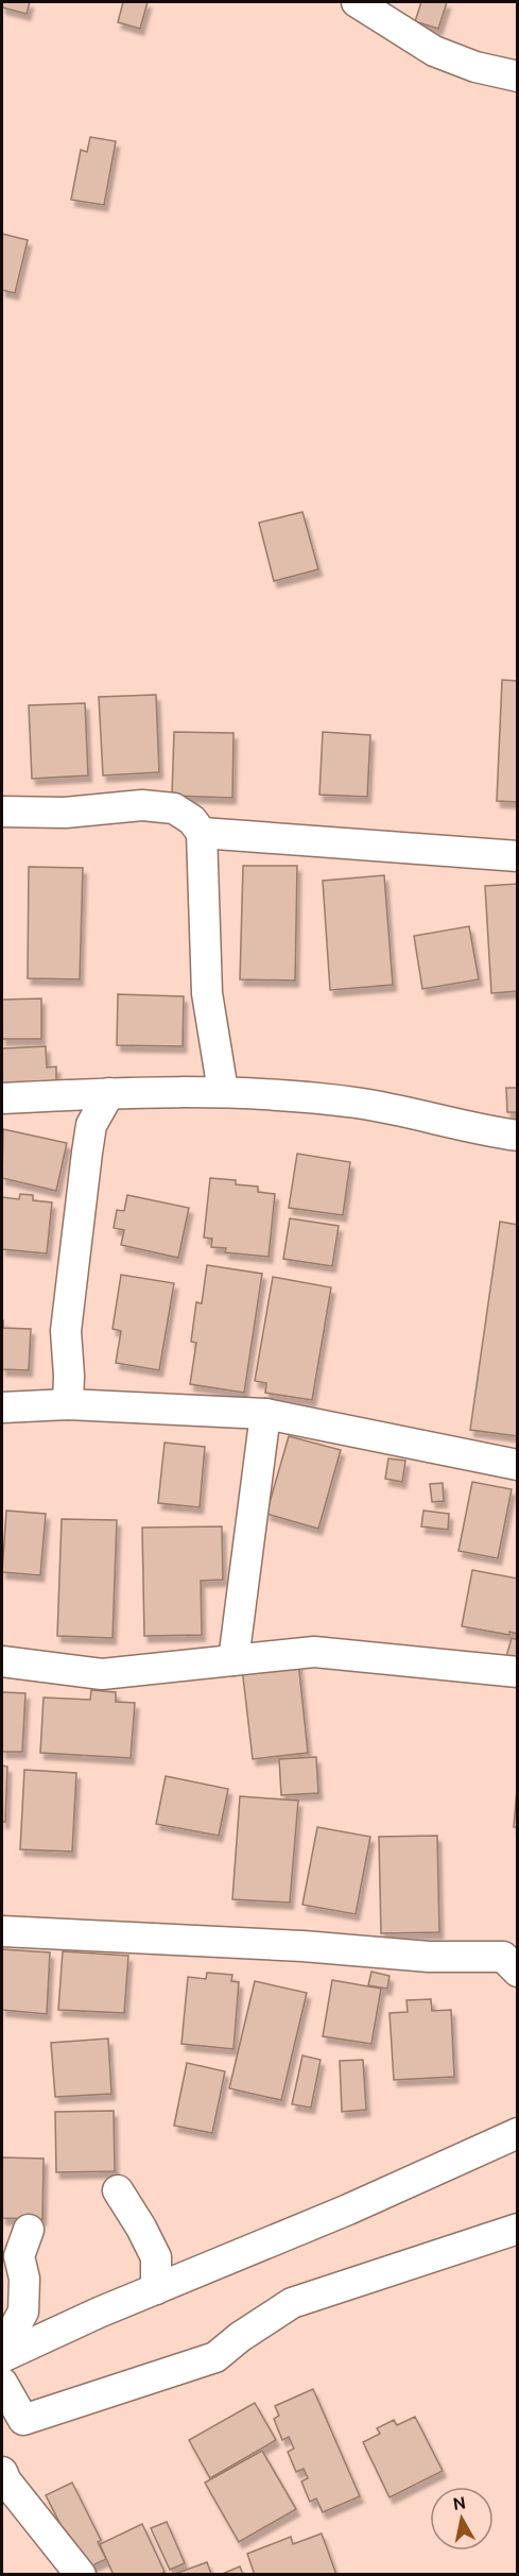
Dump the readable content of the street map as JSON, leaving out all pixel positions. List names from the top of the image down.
{
  "north": "top"
}
